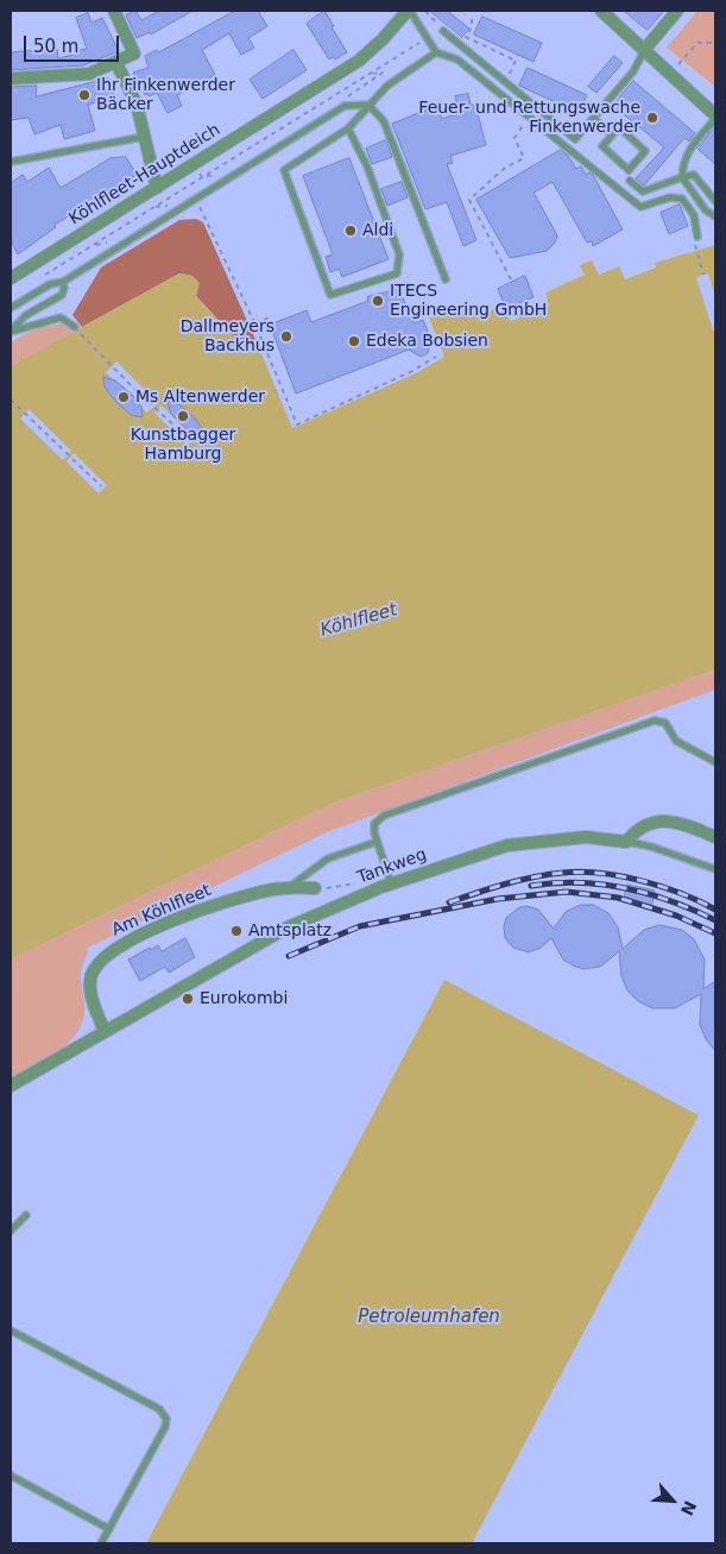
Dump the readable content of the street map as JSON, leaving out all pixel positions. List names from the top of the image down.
{
  "streets": {
    "street": ["Köhlfleet-Hauptdeich", "Tankweg", "Am Köhlfleet"]
  },
  "crossings": [
    ["Tankweg", "Am Köhlfleet"]
  ],
  "water": ["Köhlfleet", "Petroleumhafen"],
  "places": [
    "Ihr Finkenwerder Bäcker",
    "Feuer- und Rettungswache Finkenwerder",
    "Aldi",
    "ITECS Engineering GmbH",
    "Dallmeyers Backhus",
    "Edeka Bobsien",
    "Ms Altenwerder",
    "Kunstbagger Hamburg",
    "Amtsplatz",
    "Eurokombi"
  ],
  "scale_bar": "50 m",
  "north": "bottom right"
}
